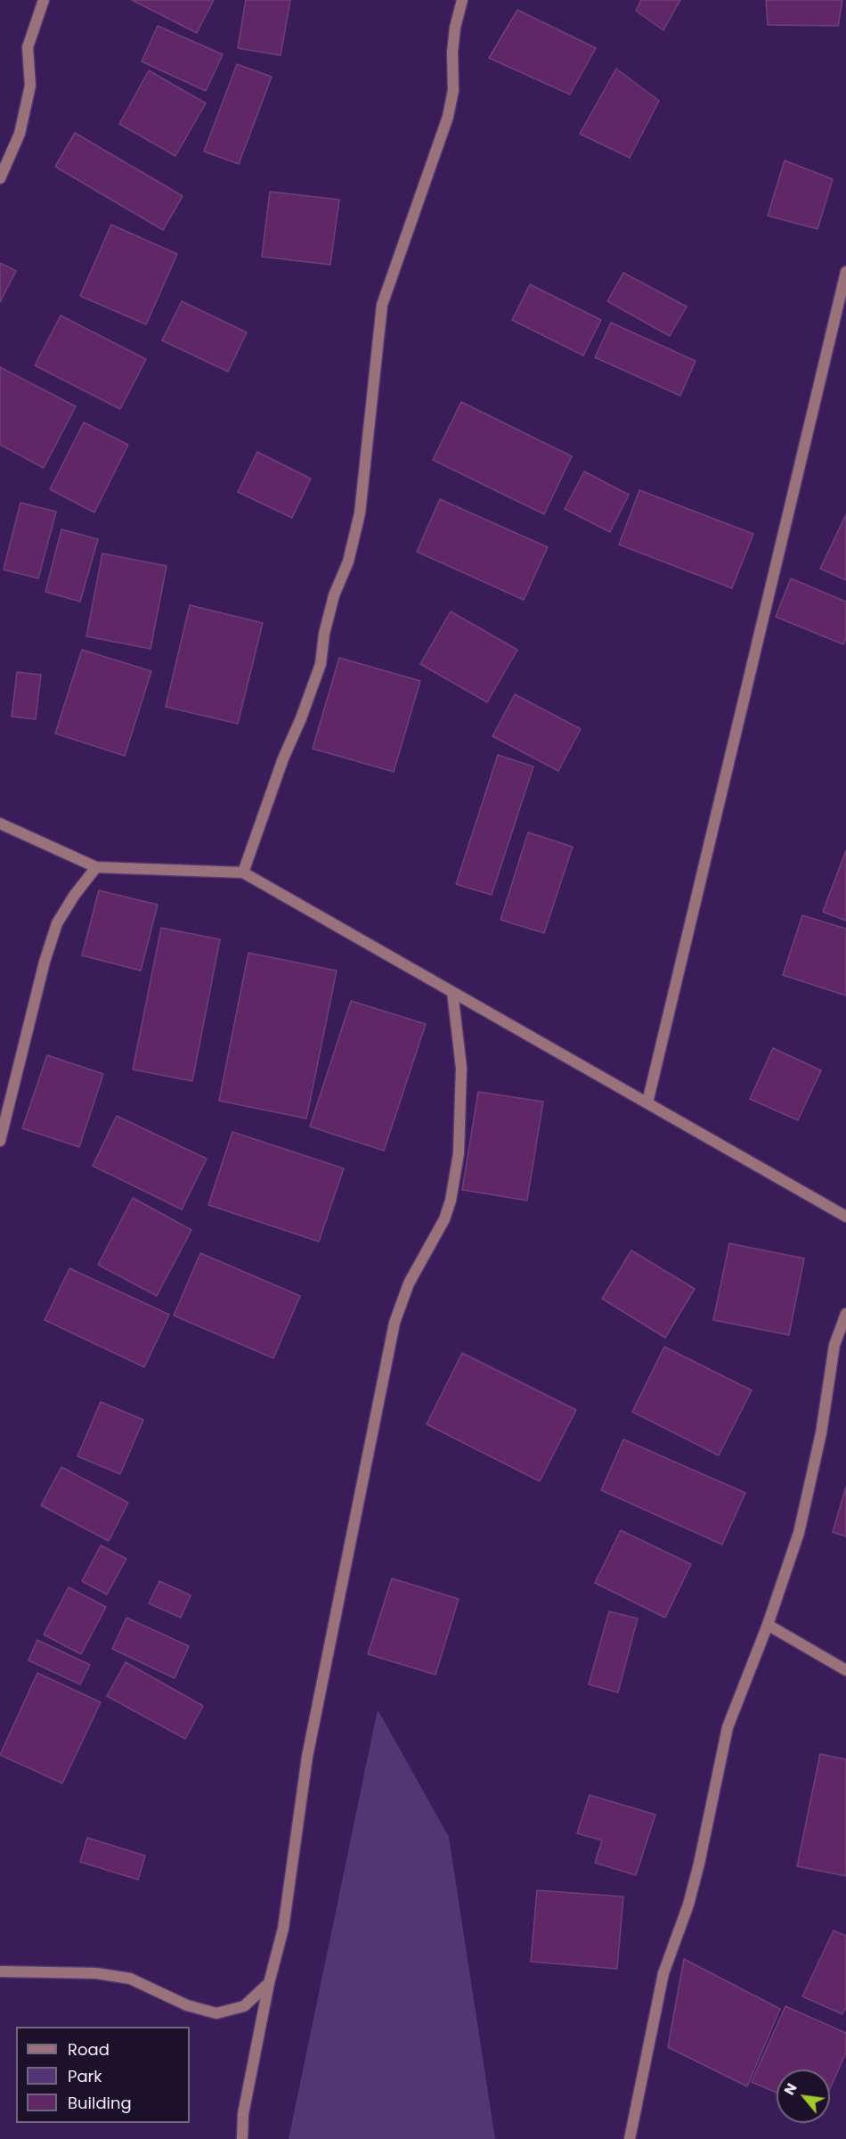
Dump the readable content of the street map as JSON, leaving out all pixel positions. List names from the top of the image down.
{
  "legend": ["Road", "Park", "Building"],
  "north": "top left"
}
